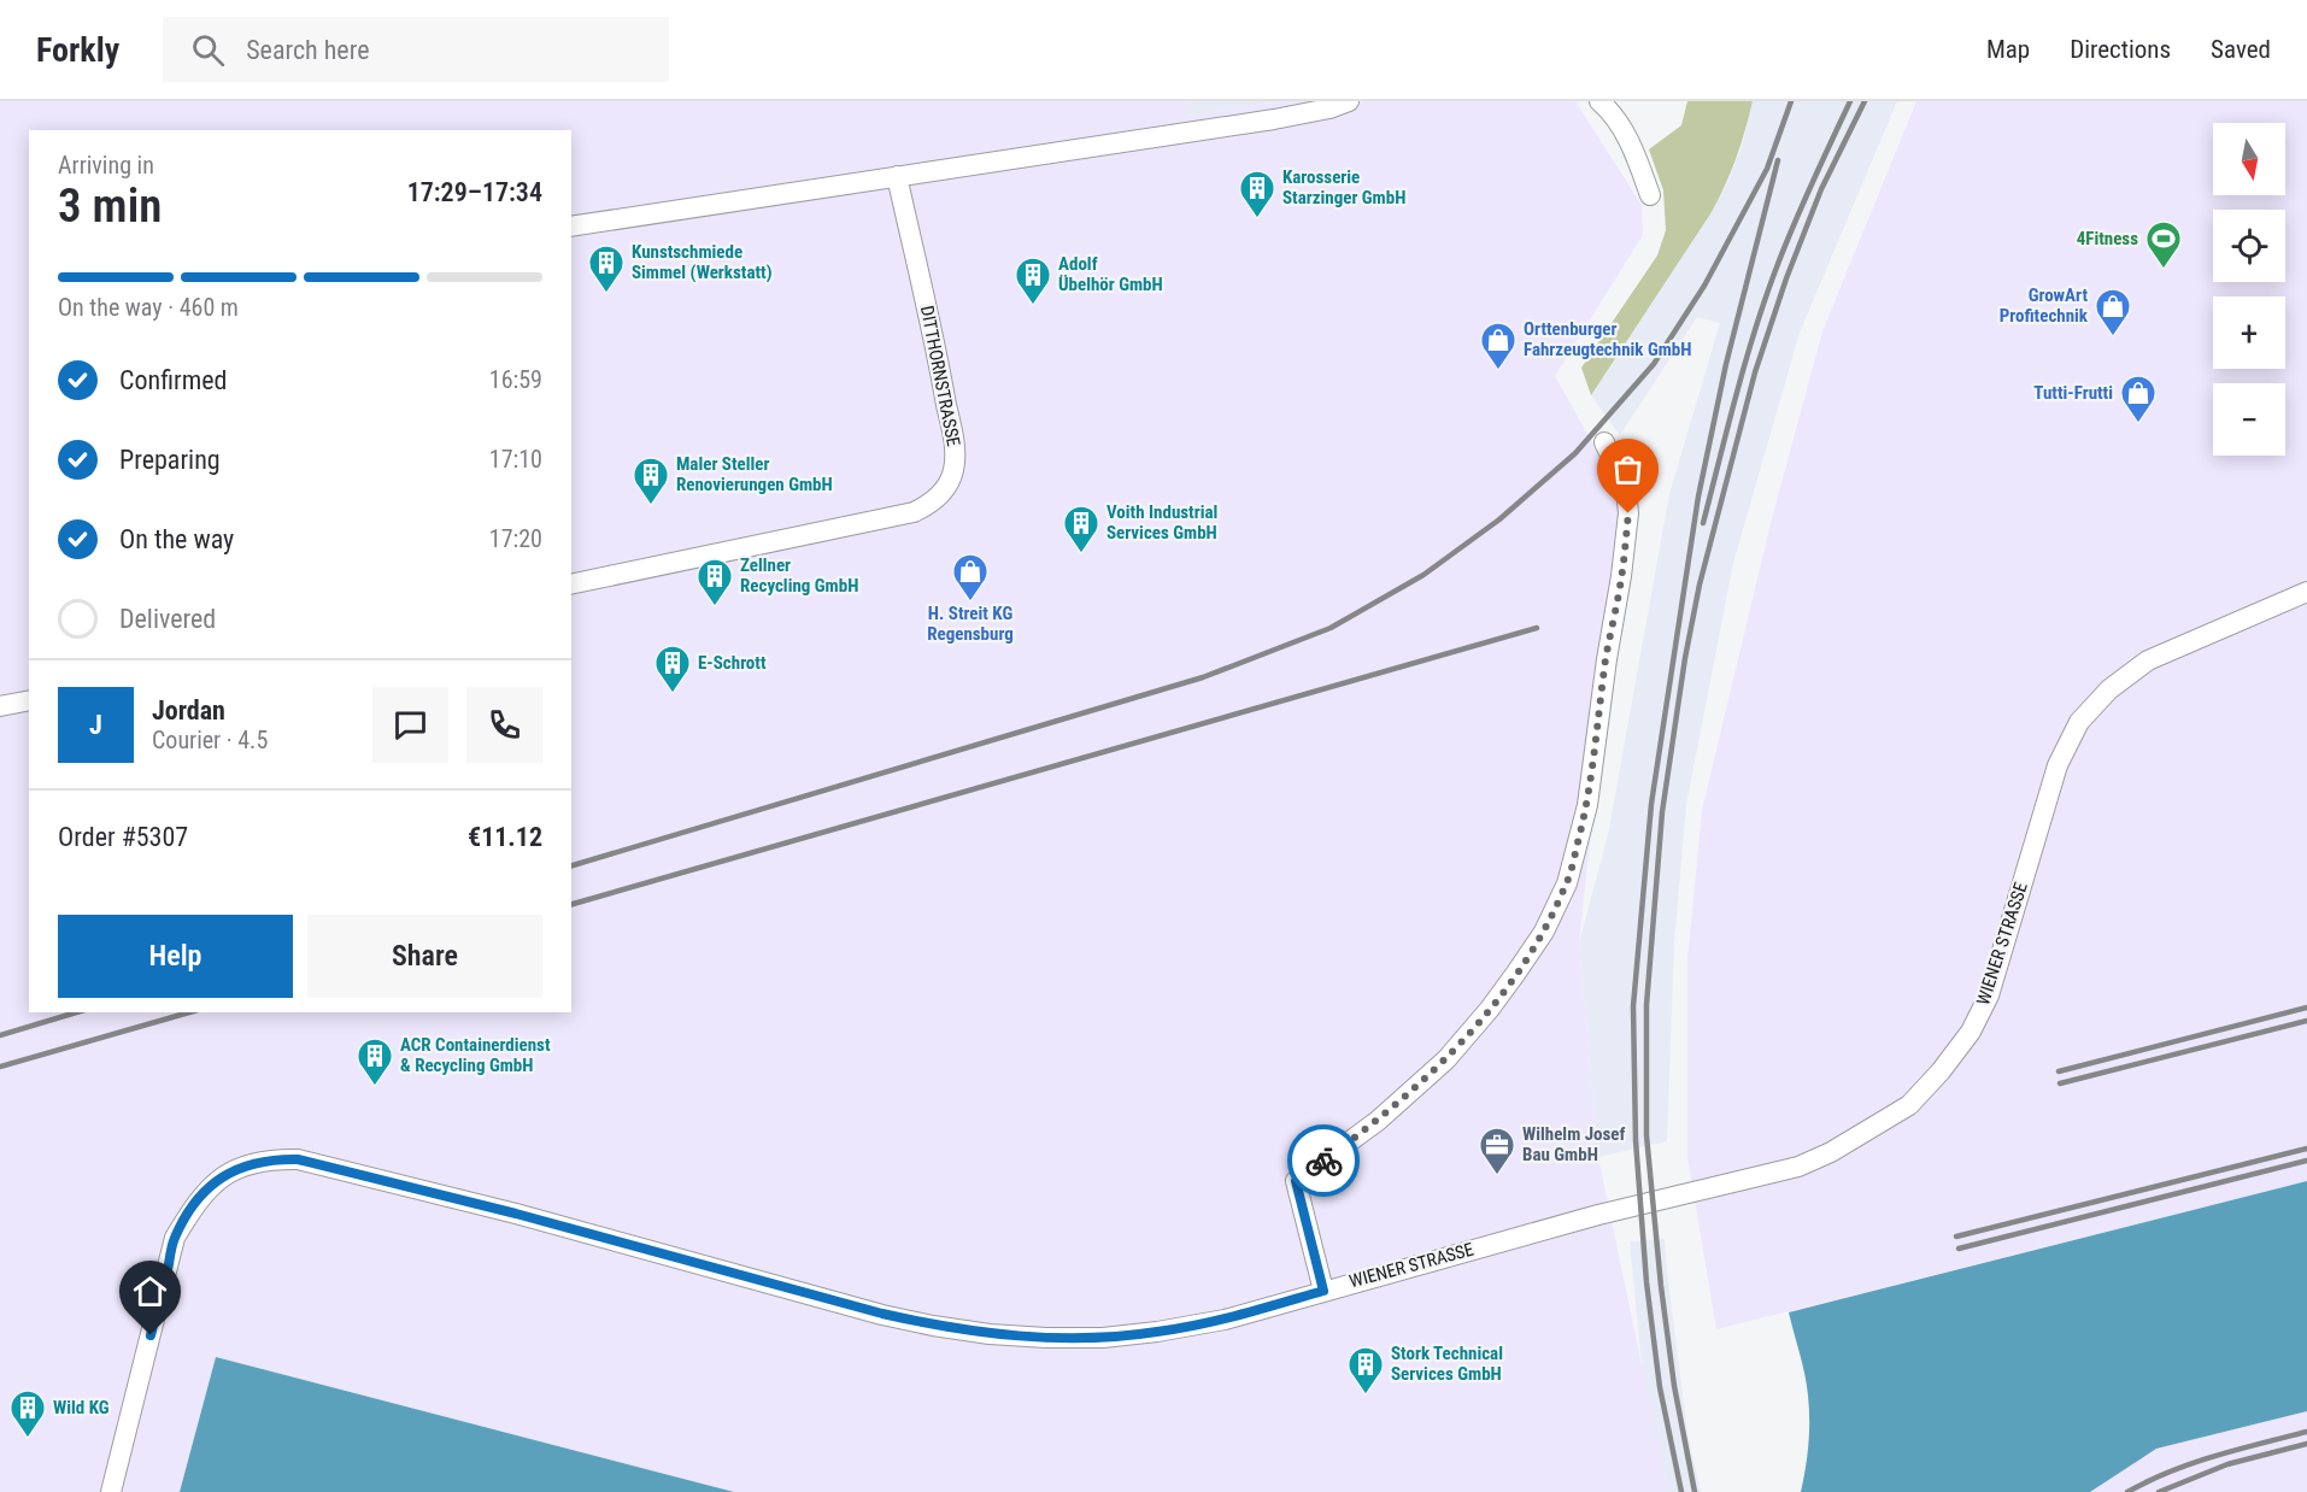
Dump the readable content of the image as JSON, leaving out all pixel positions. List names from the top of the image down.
{
  "streets": {
    "street": ["DITTHORNSTRASSE", "WIENER STRASSE"]
  },
  "places": {
    "building": [
      "Karosserie Starzinger GmbH",
      "Kunstschmiede Simmel (Werkstatt)",
      "Adolf Übelhör GmbH",
      "Maler Steller Renovierungen GmbH",
      "Voith Industrial Services GmbH",
      "Zellner Recycling GmbH",
      "E-Schrott",
      "ACR Containerdienst & Recycling GmbH",
      "Stork Technical Services GmbH",
      "Wild KG"
    ],
    "sports": ["4Fitness"],
    "shop": [
      "GrowArt Profitechnik",
      "Orttenburger Fahrzeugtechnik GmbH",
      "Tutti-Frutti",
      "H. Streit KG Regensburg"
    ],
    "office": ["Wilhelm Josef Bau GmbH"]
  },
  "north": "bottom",
  "page": {
    "header": "Forkly",
    "search": "Search here",
    "nav": ["Map", "Directions", "Saved"],
    "map_buttons": ["+", "−"],
    "heading": ["3 min", "Arriving in", "17:29–17:34"],
    "panel": [
      "Jordan",
      "Courier · 4.5",
      "Order #5307",
      "€11.12"
    ],
    "bar": "On the way · 460 m",
    "list": [
      ["Confirmed", "16:59"],
      ["Preparing", "17:10"],
      ["On the way", "17:20"],
      "Delivered"
    ],
    "round": "J",
    "buttons": ["Help", "Share"]
  }
}
